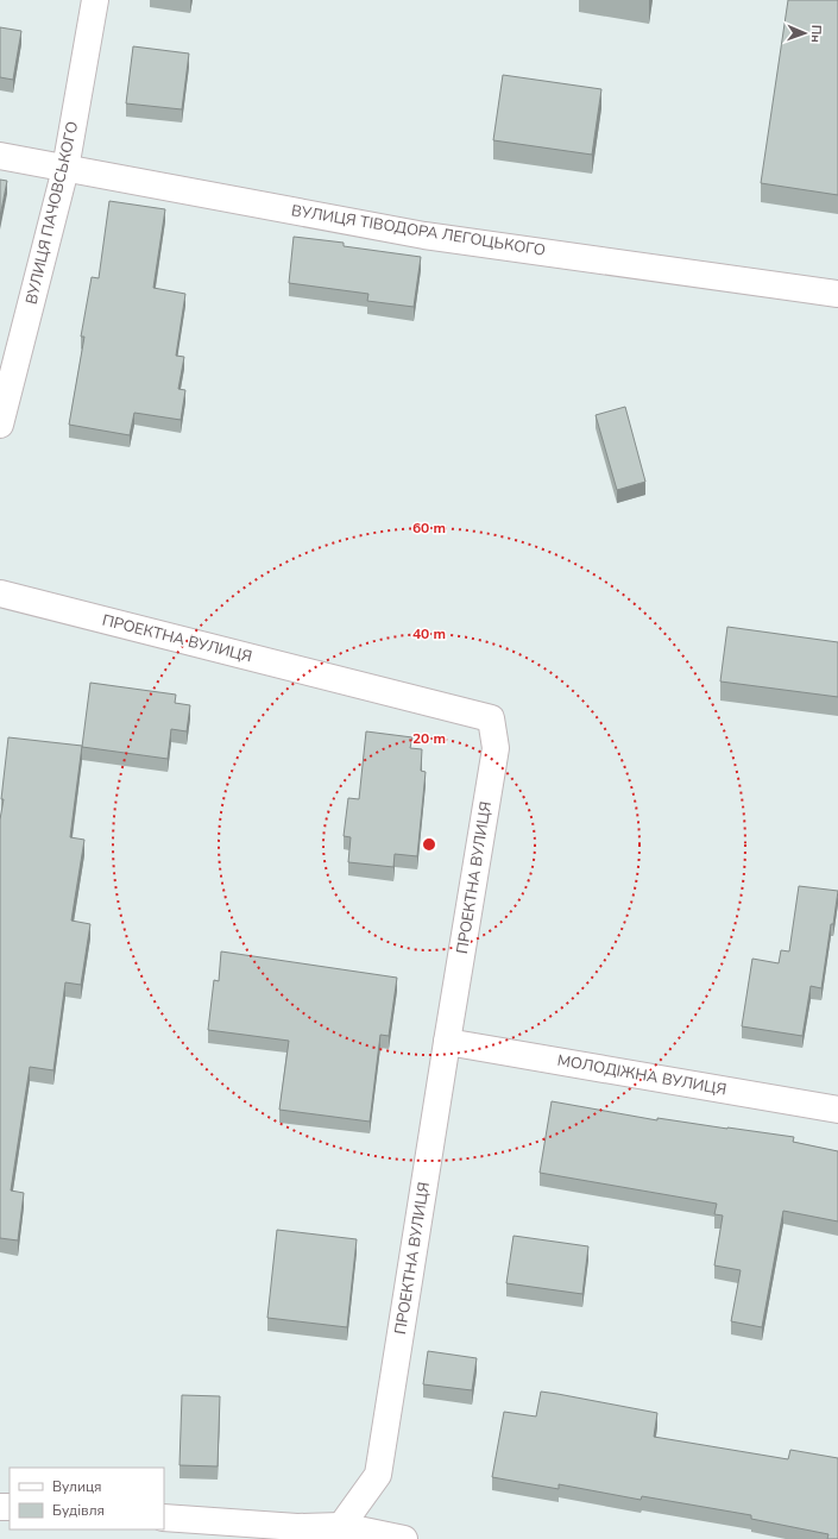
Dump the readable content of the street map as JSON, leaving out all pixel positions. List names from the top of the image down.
{
  "streets": {
    "street": [
      "ВУЛИЦЯ ПАЧОВСЬКОГО",
      "ВУЛИЦЯ ТІВОДОРА ЛЕГОЦЬКОГО",
      "ПРОЕКТНА ВУЛИЦЯ",
      "МОЛОДІЖНА ВУЛИЦЯ"
    ]
  },
  "crossings": [
    ["ВУЛИЦЯ ПАЧОВСЬКОГО", "ВУЛИЦЯ ТІВОДОРА ЛЕГОЦЬКОГО"],
    ["ПРОЕКТНА ВУЛИЦЯ", "МОЛОДІЖНА ВУЛИЦЯ"]
  ],
  "legend": ["Вулиця", "Будівля"],
  "north": "right",
  "rings": ["60 m", "40 m", "20 m"]
}
